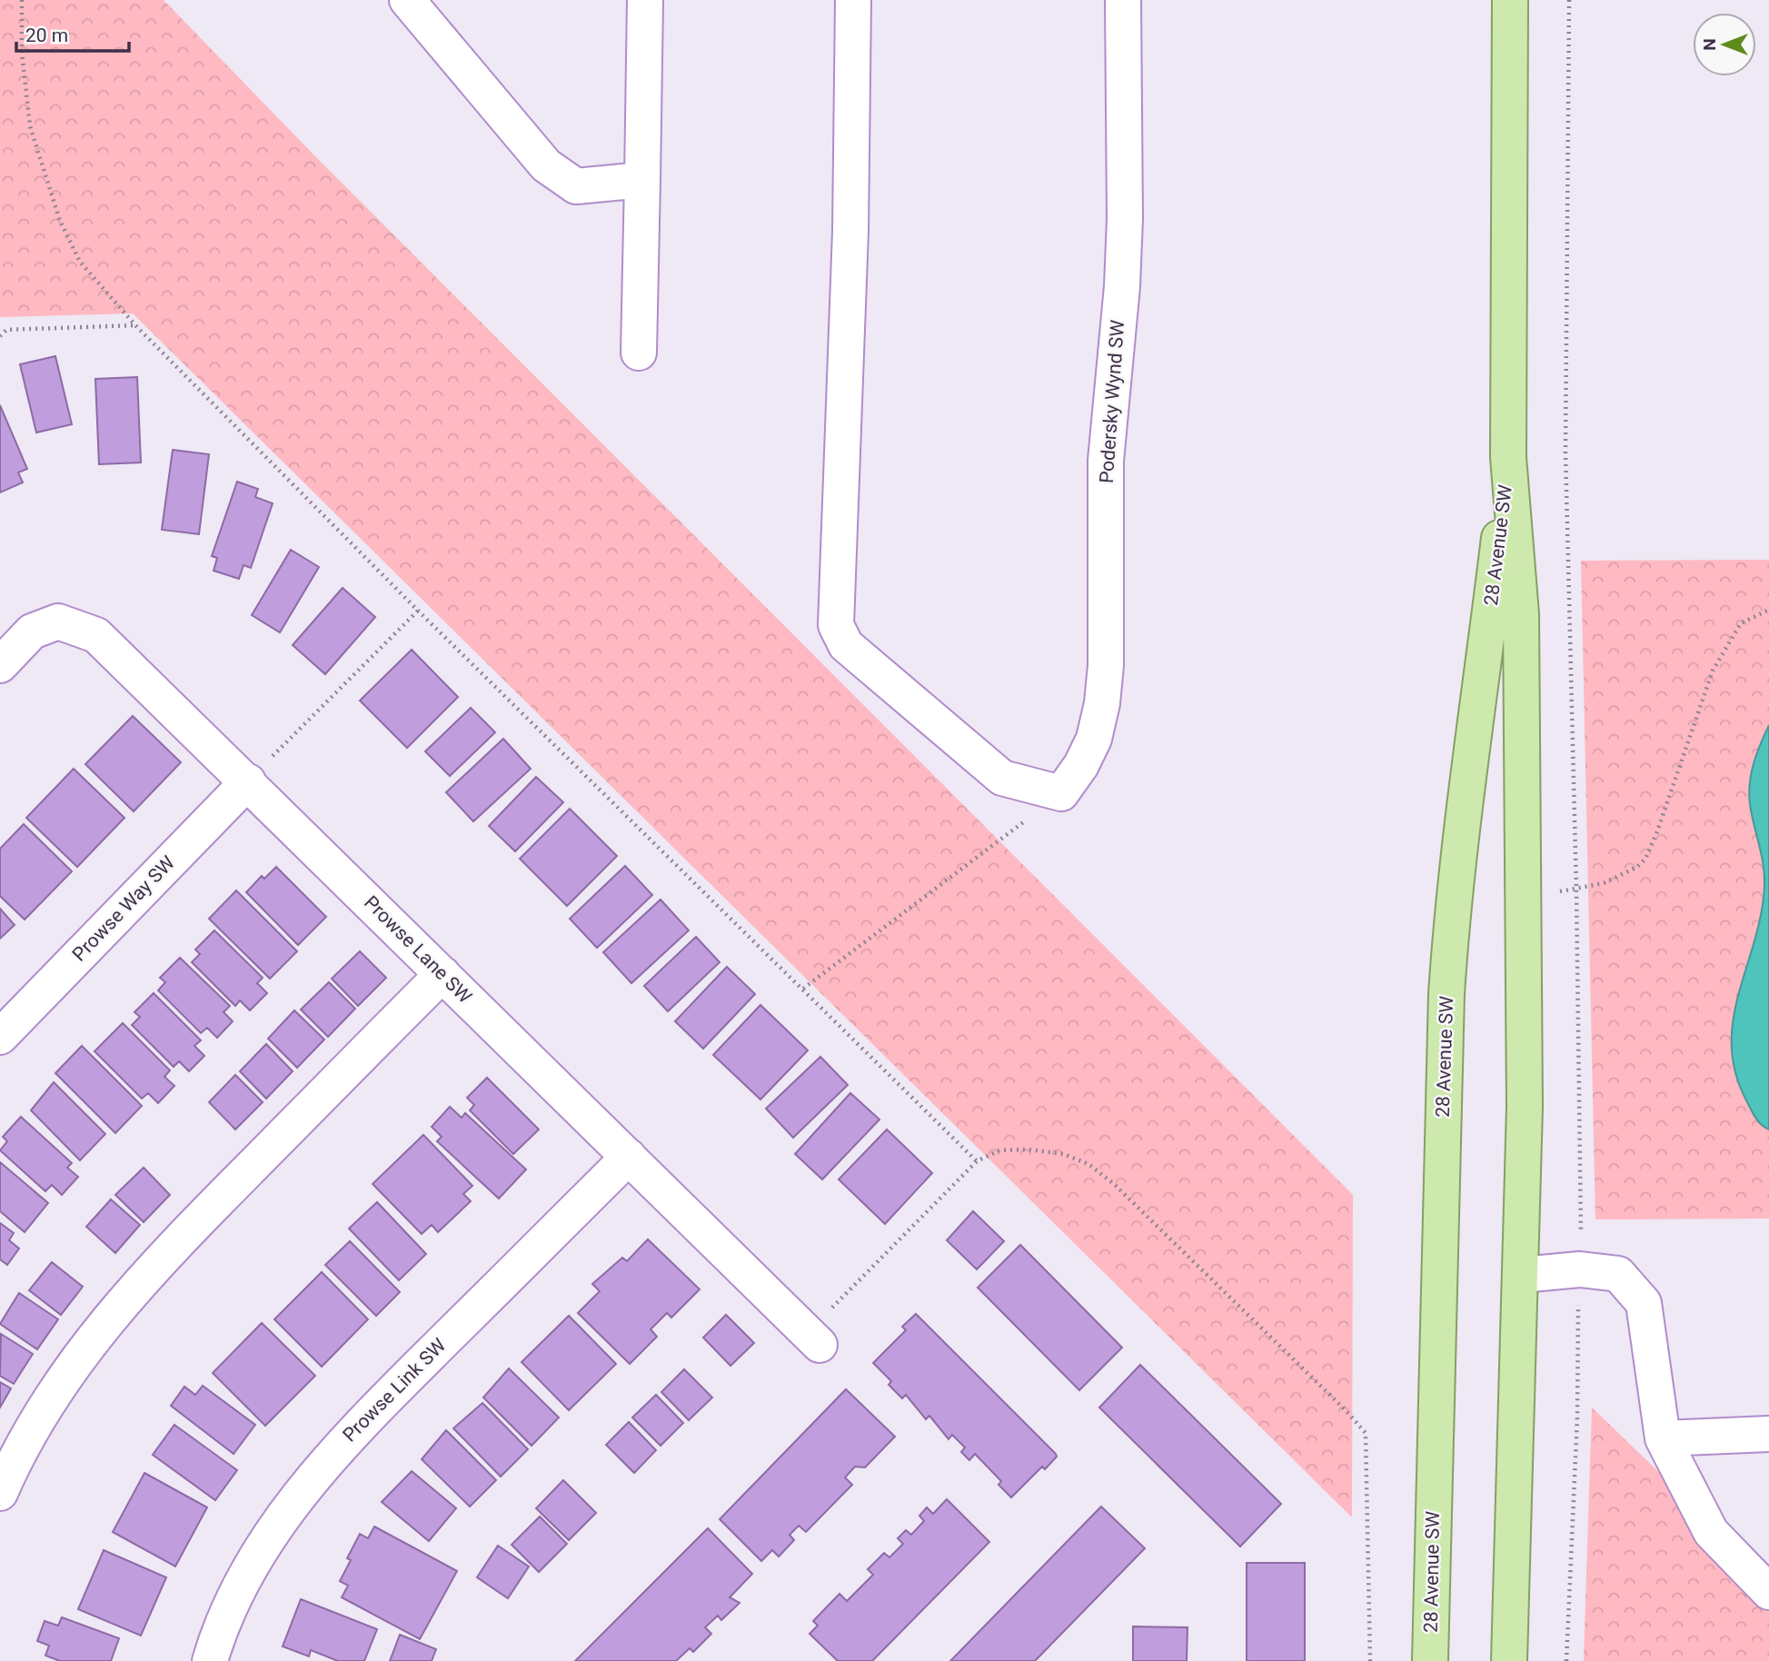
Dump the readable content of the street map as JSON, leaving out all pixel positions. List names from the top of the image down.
{
  "streets": {
    "main road": ["28 Avenue SW"],
    "street": [
      "Podersky Wynd SW",
      "Prowse Way SW",
      "Prowse Lane SW",
      "Prowse Link SW"
    ]
  },
  "crossings": [
    ["Prowse Way SW", "Prowse Lane SW"],
    ["Prowse Lane SW", "Prowse Link SW"]
  ],
  "scale_bar": "20 m",
  "north": "left"
}
